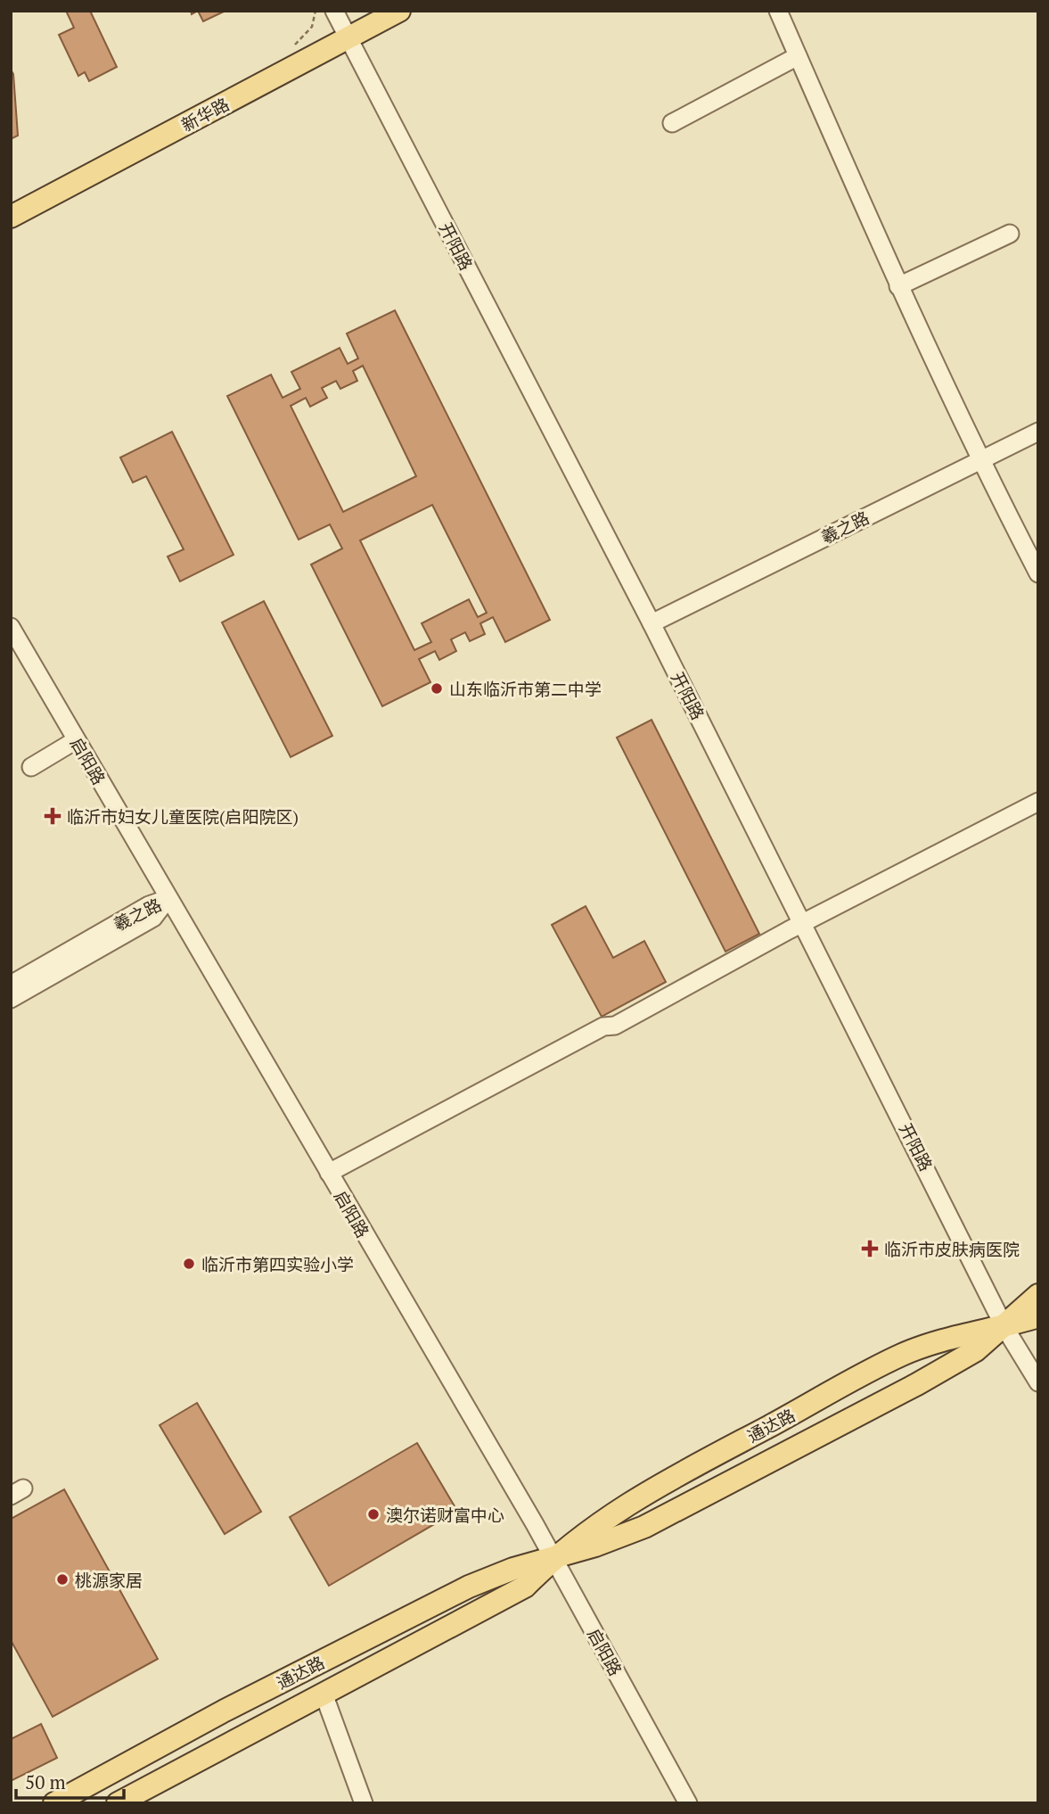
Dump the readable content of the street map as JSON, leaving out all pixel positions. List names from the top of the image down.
{
  "streets": {
    "main road": ["新华路", "通达路"],
    "street": ["开阳路", "羲之路", "启阳路"]
  },
  "crossings": [
    ["新华路", "开阳路"],
    ["开阳路", "羲之路"],
    ["开阳路", "通达路"],
    ["羲之路", "启阳路"],
    ["启阳路", "通达路"]
  ],
  "places": {
    "other": [
      "山东临沂市第二中学",
      "临沂市第四实验小学",
      "澳尔诺财富中心",
      "桃源家居"
    ],
    "health": ["临沂市妇女儿童医院(启阳院区)", "临沂市皮肤病医院"]
  },
  "scale_bar": "50 m"
}
